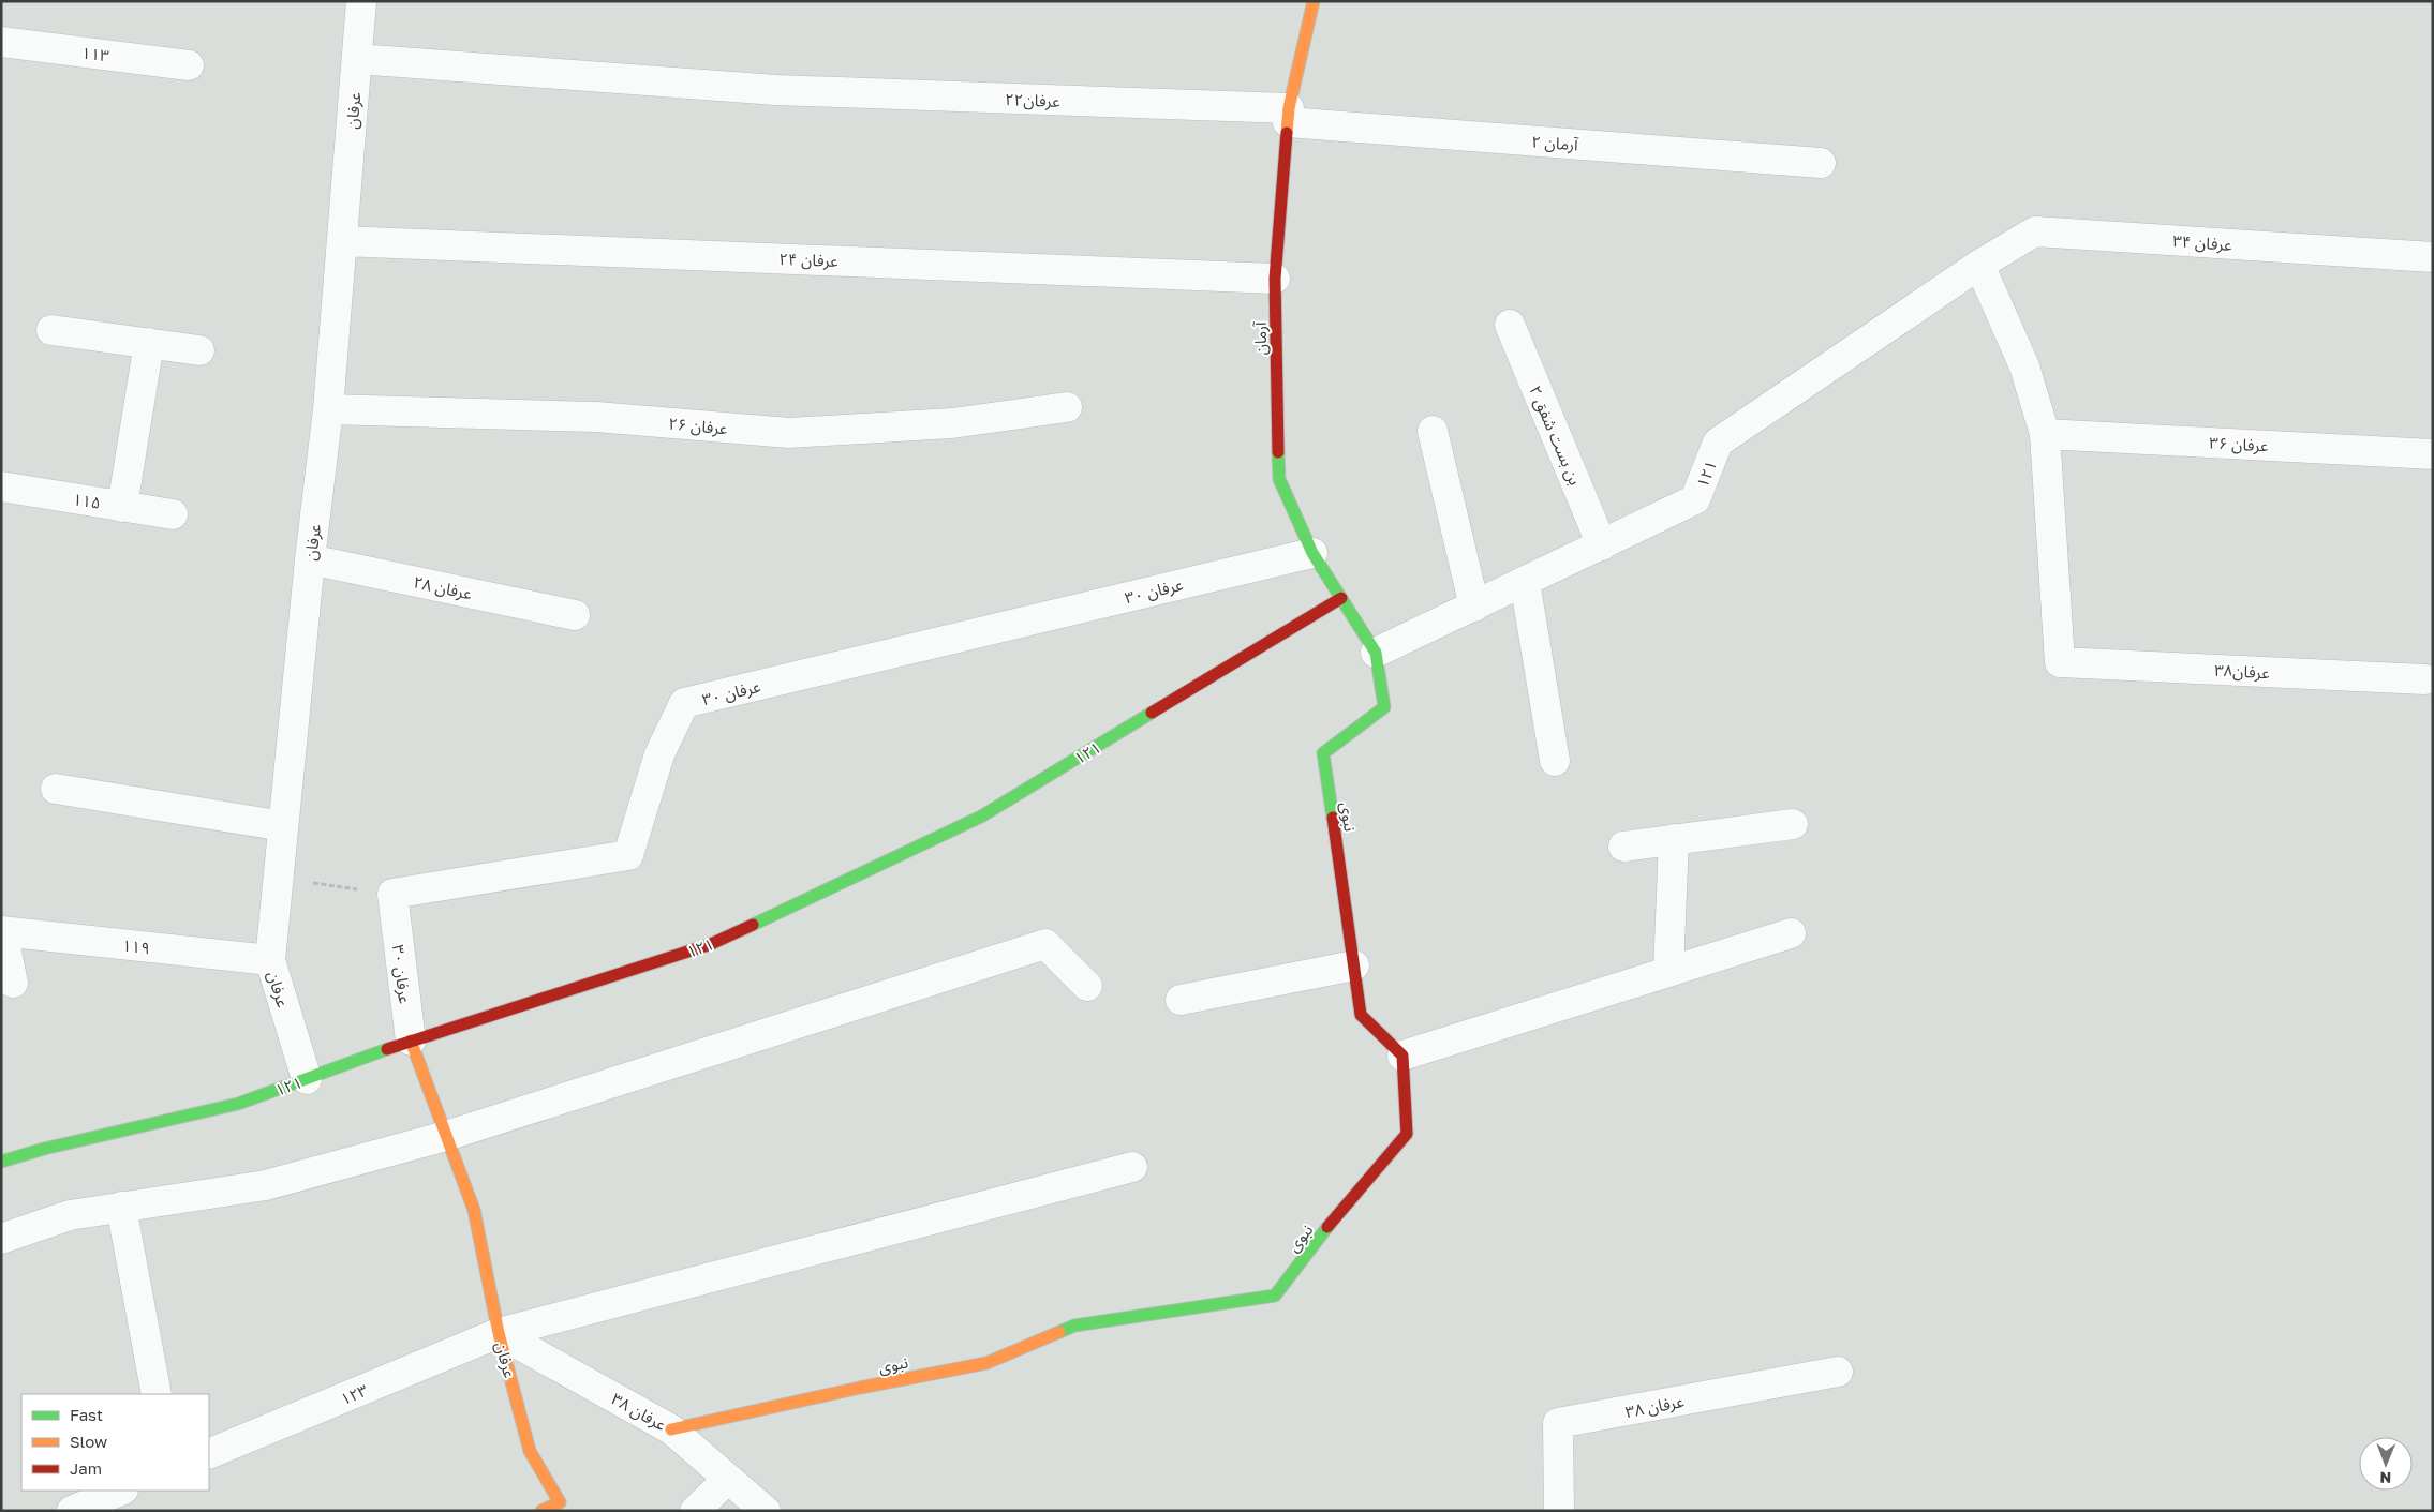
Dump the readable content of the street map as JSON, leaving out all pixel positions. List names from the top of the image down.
{
  "streets": {
    "street": [
      "۱۱۳",
      "عرفان۲۲",
      "عرفان",
      "آرمان ۲",
      "عرفان ۳۴",
      "عرفان ۲۴",
      "آرمان",
      "عرفان ۲۶",
      "بن بست شفق ۲",
      "عرفان ۳۶",
      "۱۲۱",
      "۱۱۵",
      "عرفان ۲۸",
      "عرفان ۳۰",
      "عرفان۳۸",
      "نبوی",
      "۱۱۹",
      "۱۲۳",
      "عرفان ۳۸"
    ]
  },
  "crossings": [
    ["عرفان۲۲", "عرفان"],
    ["عرفان۲۲", "آرمان ۲"],
    ["عرفان۲۲", "آرمان"],
    ["عرفان", "عرفان ۲۴"],
    ["عرفان", "عرفان ۲۶"],
    ["عرفان", "۱۲۱"],
    ["عرفان", "عرفان ۲۸"],
    ["عرفان", "عرفان ۳۰"],
    ["عرفان", "۱۱۹"],
    ["عرفان", "۱۲۳"],
    ["عرفان", "عرفان ۳۸"],
    ["آرمان ۲", "آرمان"],
    ["عرفان ۳۴", "۱۲۱"],
    ["عرفان ۲۴", "آرمان"],
    ["آرمان", "۱۲۱"],
    ["آرمان", "عرفان ۳۰"],
    ["آرمان", "نبوی"],
    ["بن بست شفق ۲", "۱۲۱"],
    ["عرفان ۳۶", "عرفان۳۸"],
    ["۱۲۱", "عرفان ۳۰"],
    ["۱۲۱", "نبوی"],
    ["نبوی", "عرفان ۳۸"],
    ["۱۲۳", "عرفان ۳۸"]
  ],
  "legend": ["Fast", "Slow", "Jam"],
  "north": "bottom"
}
